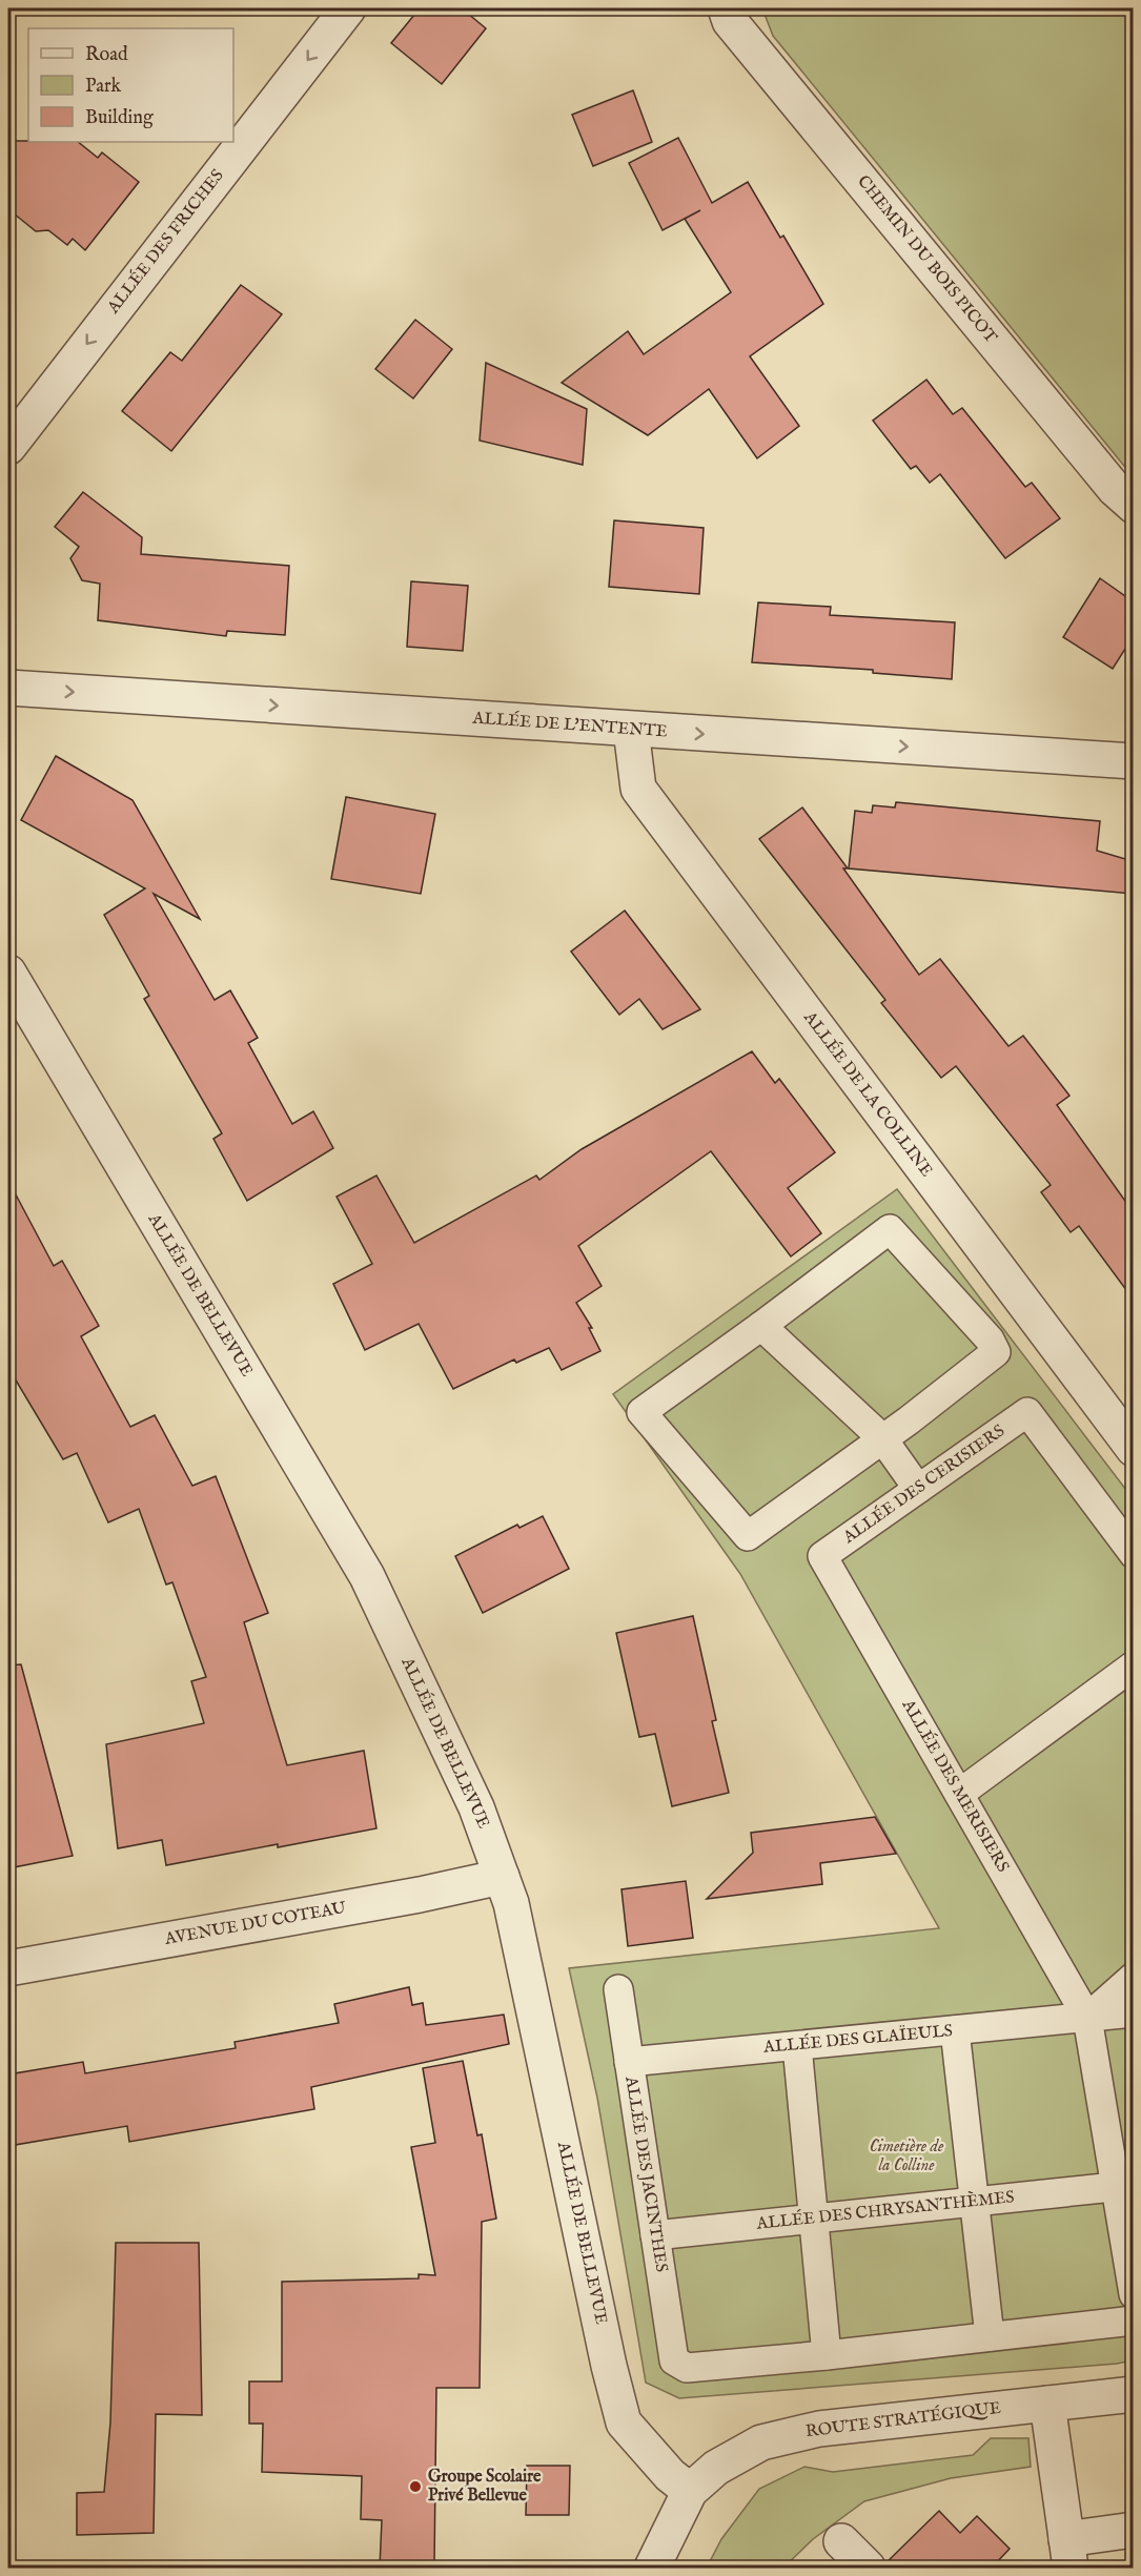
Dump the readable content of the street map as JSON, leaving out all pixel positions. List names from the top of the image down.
{
  "streets": {
    "street": [
      "ALLÉE DES FRICHES",
      "CHEMIN DU BOIS PICOT",
      "ALLÉE DE L'ENTENTE",
      "ALLÉE DE LA COLLINE",
      "ALLÉE DE BELLEVUE",
      "AVENUE DU COTEAU",
      "ROUTE STRATÉGIQUE"
    ],
    "lane": [
      "ALLÉE DES CERISIERS",
      "ALLÉE DES MERISIERS",
      "ALLÉE DES GLAÏEULS",
      "ALLÉE DES JACINTHES",
      "ALLÉE DES CHRYSANTHÈMES"
    ]
  },
  "crossings": [
    ["ALLÉE DE L'ENTENTE", "ALLÉE DE LA COLLINE"],
    ["ALLÉE DE BELLEVUE", "AVENUE DU COTEAU"],
    ["ALLÉE DE BELLEVUE", "ROUTE STRATÉGIQUE"],
    ["ALLÉE DES CERISIERS", "ALLÉE DES MERISIERS"],
    ["ALLÉE DES MERISIERS", "ALLÉE DES GLAÏEULS"],
    ["ALLÉE DES MERISIERS", "ALLÉE DES CHRYSANTHÈMES"],
    ["ALLÉE DES GLAÏEULS", "ALLÉE DES JACINTHES"],
    ["ALLÉE DES JACINTHES", "ALLÉE DES CHRYSANTHÈMES"]
  ],
  "one_way": ["ALLÉE DES FRICHES", "ALLÉE DE L'ENTENTE"],
  "parks": ["Cimetière de la Colline"],
  "places": ["Groupe Scolaire Privé Bellevue"],
  "legend": ["Road", "Park", "Building"]
}
